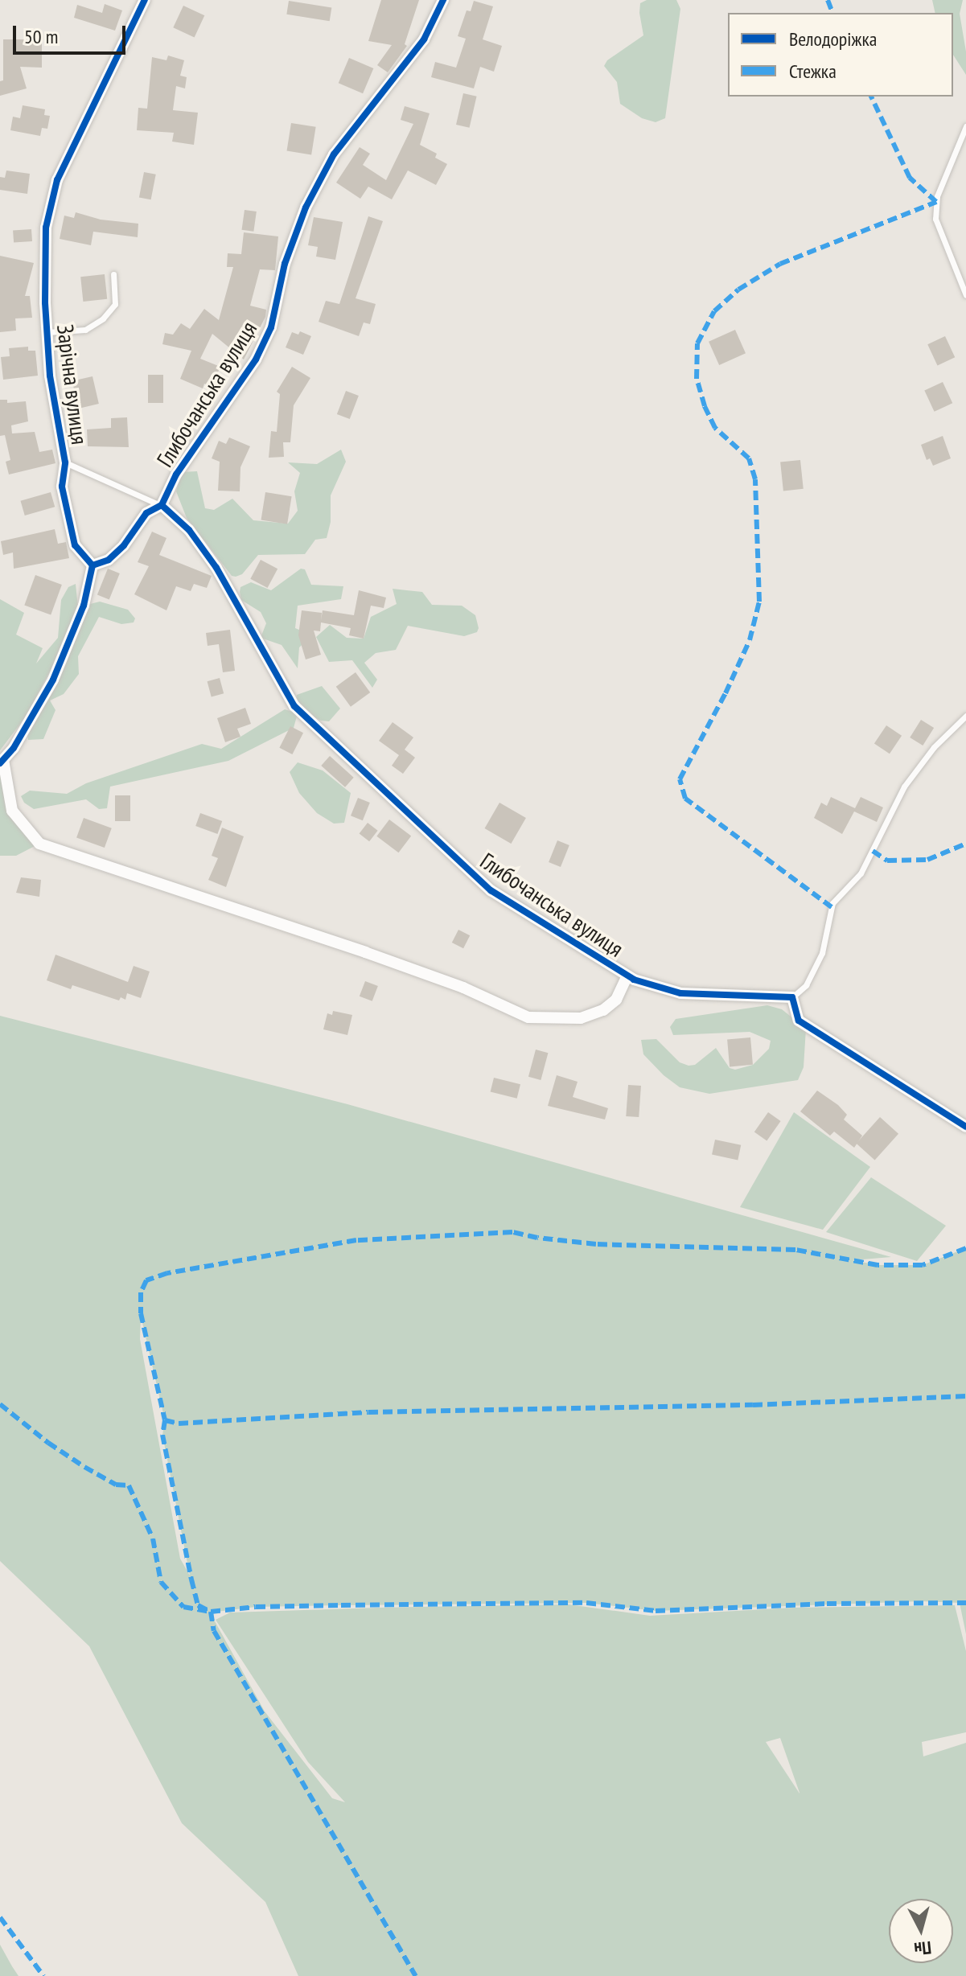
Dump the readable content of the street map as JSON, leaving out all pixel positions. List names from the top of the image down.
{
  "streets": {
    "street": ["Зарічна вулиця", "Глибочанська вулиця"]
  },
  "crossings": [
    ["Зарічна вулиця", "Глибочанська вулиця"]
  ],
  "legend": ["Велодоріжка", "Стежка"],
  "scale_bar": "50 m",
  "north": "bottom"
}
